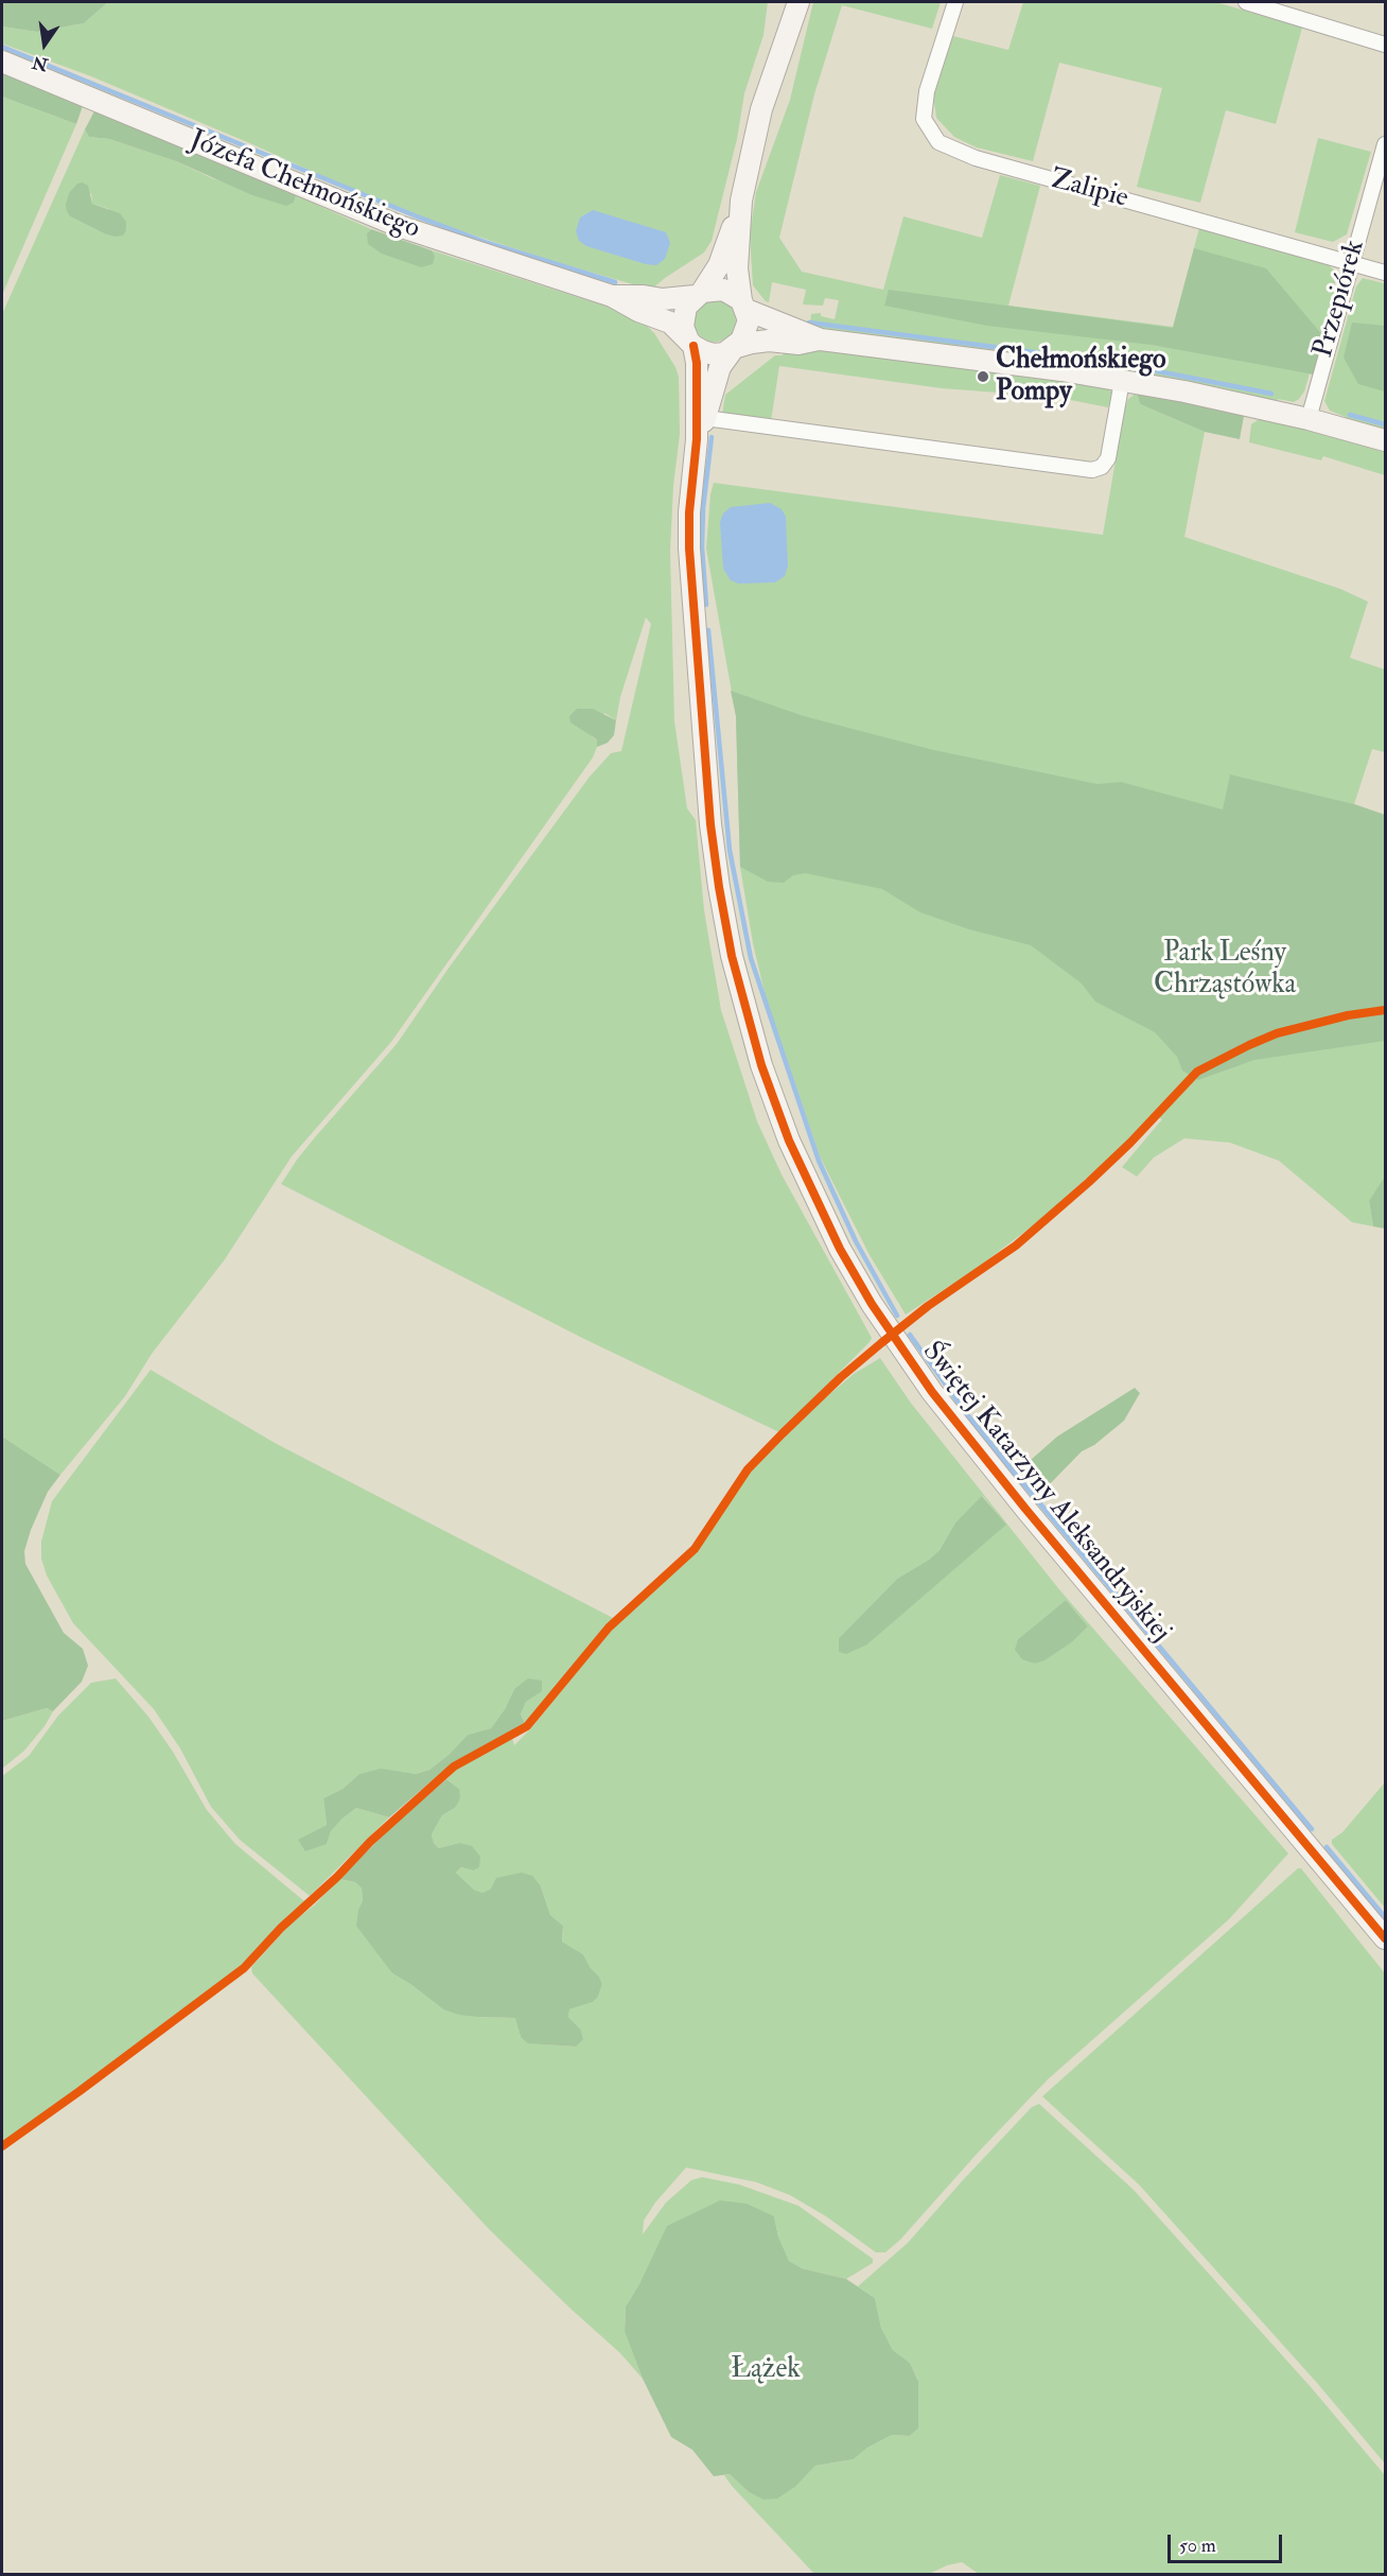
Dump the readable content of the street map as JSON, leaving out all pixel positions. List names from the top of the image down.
{
  "streets": {
    "street": [
      "Józefa Chełmońskiego",
      "Zalipie",
      "Przepiórek",
      "Świętej Katarzyny Aleksandryjskiej"
    ]
  },
  "crossings": [
    ["Józefa Chełmońskiego", "Świętej Katarzyny Aleksandryjskiej"],
    ["Zalipie", "Przepiórek"]
  ],
  "parks": ["Park Leśny Chrząstówka", "Łążek"],
  "places": ["Chełmońskiego Pompy"],
  "scale_bar": "50 m",
  "north": "bottom"
}
